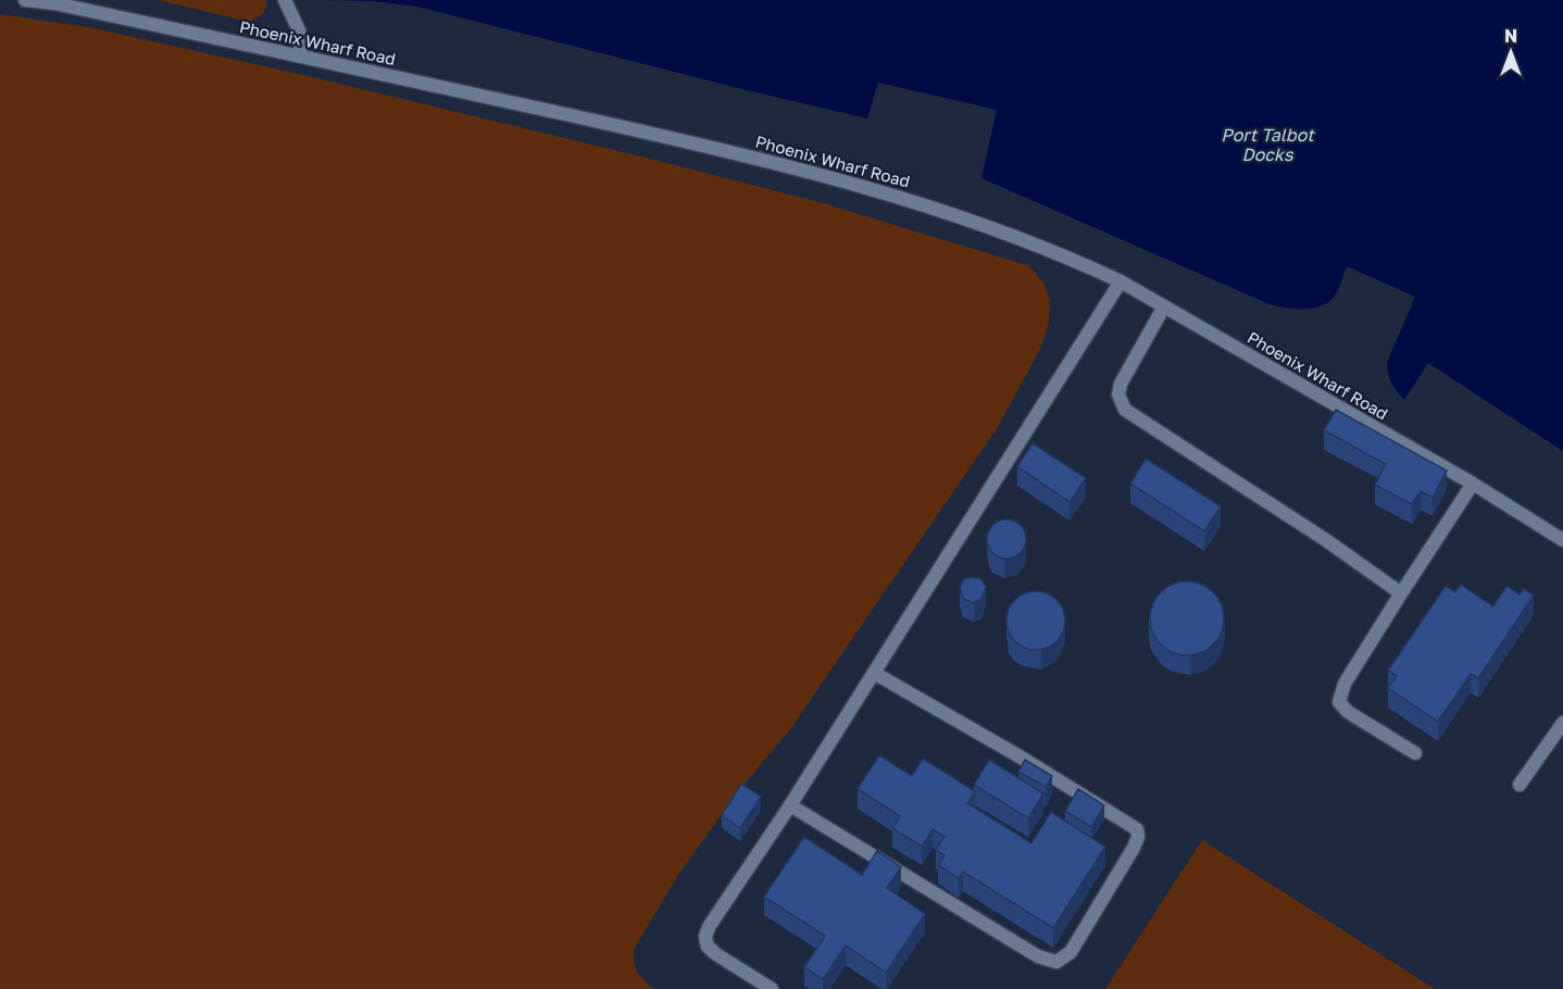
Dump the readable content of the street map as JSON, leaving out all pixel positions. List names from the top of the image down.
{
  "streets": {
    "lane": ["Phoenix Wharf Road"]
  },
  "water": ["Port Talbot Docks"],
  "north": "top"
}
